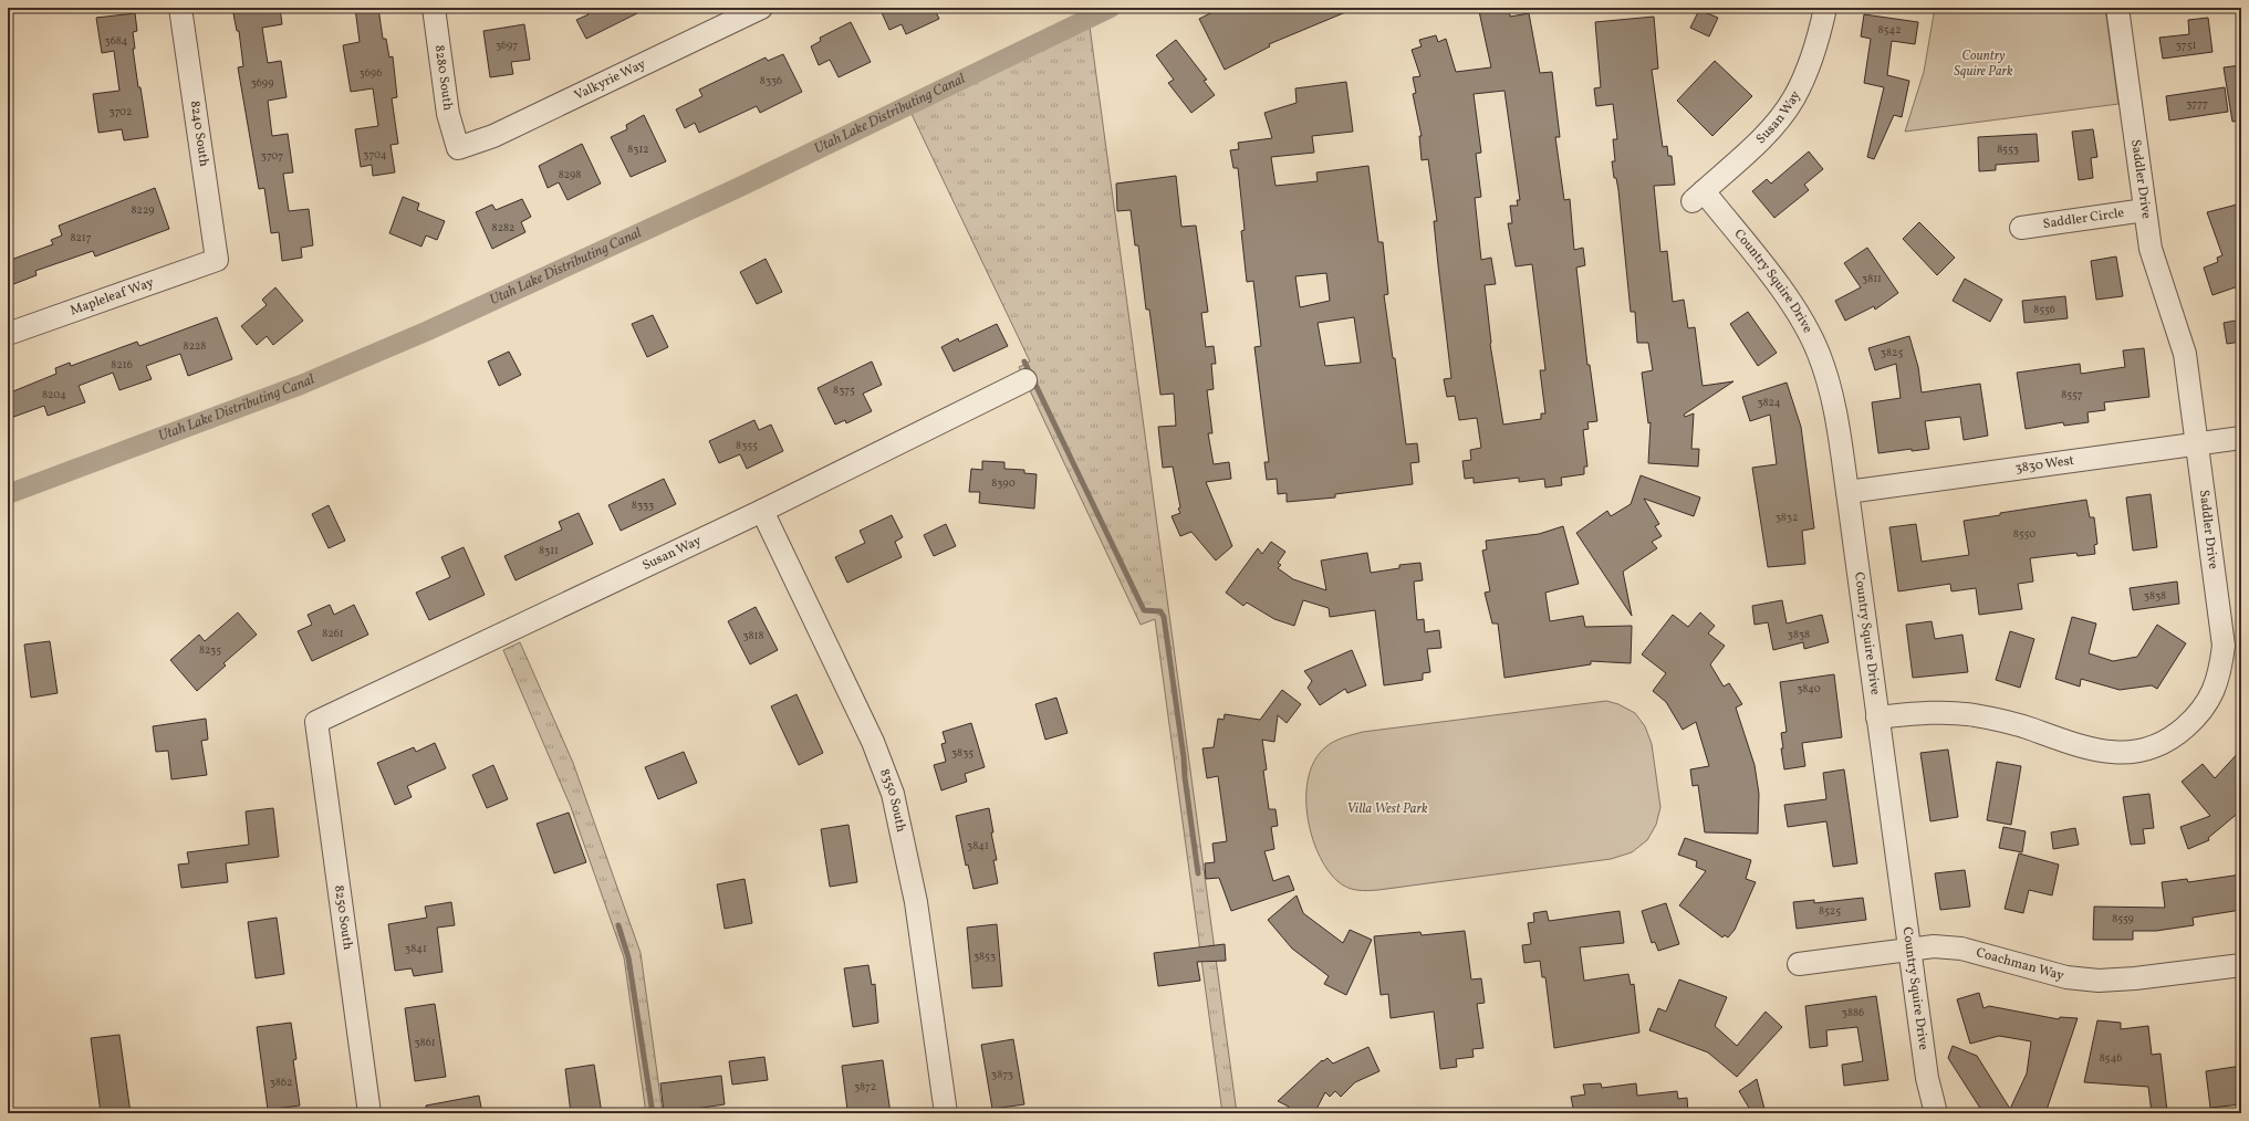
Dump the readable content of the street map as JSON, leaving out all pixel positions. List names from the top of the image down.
{
  "streets": {
    "street": [
      "8280 South",
      "Valkyrie Way",
      "Susan Way",
      "8240 South",
      "Saddler Drive",
      "Saddler Circle",
      "Country Squire Drive",
      "Mapleleaf Way",
      "3830 West",
      "8350 South",
      "8250 South",
      "Coachman Way"
    ]
  },
  "crossings": [
    ["8280 South", "Valkyrie Way"],
    ["Susan Way", "Country Squire Drive"],
    ["Susan Way", "8350 South"],
    ["Susan Way", "8250 South"],
    ["8240 South", "Mapleleaf Way"],
    ["Saddler Drive", "Saddler Circle"],
    ["Saddler Drive", "Country Squire Drive"],
    ["Saddler Drive", "3830 West"],
    ["Country Squire Drive", "3830 West"],
    ["Country Squire Drive", "Coachman Way"]
  ],
  "water": ["Utah Lake Distributing Canal"],
  "parks": ["Country Squire Park", "Villa West Park"],
  "house_numbers": [
    "8542",
    "3684",
    "3697",
    "3751",
    "3696",
    "8336",
    "3699",
    "3777",
    "3702",
    "8312",
    "8553",
    "3704",
    "3707",
    "8298",
    "8229",
    "8282",
    "8217",
    "3811",
    "8556",
    "8228",
    "3825",
    "8216",
    "8375",
    "8204",
    "8557",
    "3824",
    "8355",
    "8390",
    "8333",
    "3832",
    "8550",
    "8311",
    "3838",
    "8261",
    "3838",
    "3818",
    "8235",
    "3840",
    "3835",
    "3841",
    "8525",
    "8559",
    "3841",
    "3853",
    "3886",
    "3861",
    "8546",
    "3873",
    "3862",
    "3872"
  ]
}
